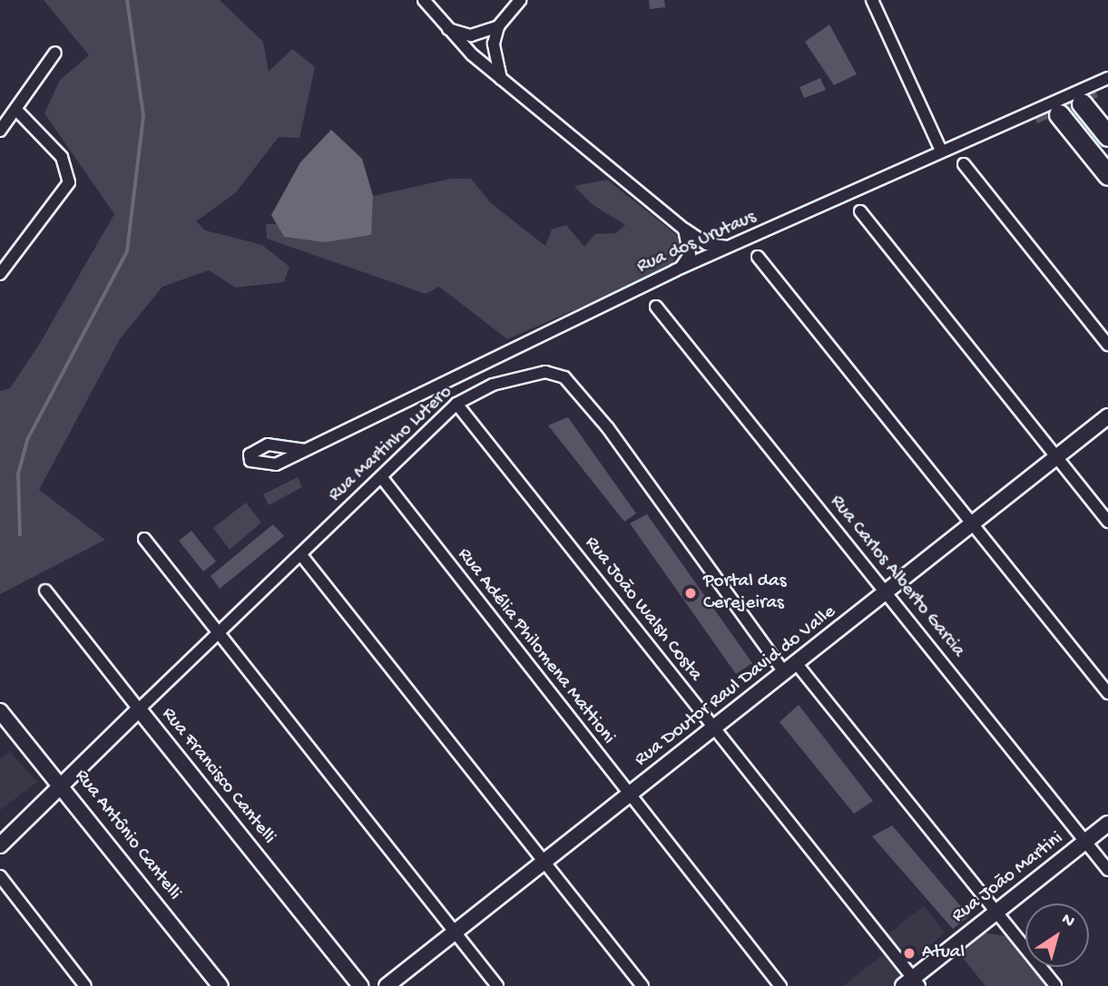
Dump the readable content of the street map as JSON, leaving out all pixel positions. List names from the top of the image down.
{
  "streets": {
    "street": [
      "Rua dos Urutaus",
      "Rua Martinho Lutero",
      "Rua Carlos Alberto Garcia",
      "Rua João Walsh Costa",
      "Rua Adélia Philomena Mattioni",
      "Rua Doutor Raul David do Valle",
      "Rua Francisco Cantelli",
      "Rua Antônio Cantelli",
      "Rua João Martini"
    ]
  },
  "crossings": [
    ["Rua Martinho Lutero", "Rua João Walsh Costa"],
    ["Rua Martinho Lutero", "Rua Adélia Philomena Mattioni"],
    ["Rua Martinho Lutero", "Rua Doutor Raul David do Valle"],
    ["Rua Martinho Lutero", "Rua Francisco Cantelli"],
    ["Rua Martinho Lutero", "Rua Antônio Cantelli"],
    ["Rua Martinho Lutero", "Rua João Martini"],
    ["Rua Carlos Alberto Garcia", "Rua Doutor Raul David do Valle"],
    ["Rua Carlos Alberto Garcia", "Rua João Martini"],
    ["Rua João Walsh Costa", "Rua Doutor Raul David do Valle"],
    ["Rua João Walsh Costa", "Rua João Martini"],
    ["Rua Adélia Philomena Mattioni", "Rua Doutor Raul David do Valle"]
  ],
  "places": ["Portal das Cerejeiras", "Atual"],
  "north": "top right"
}
